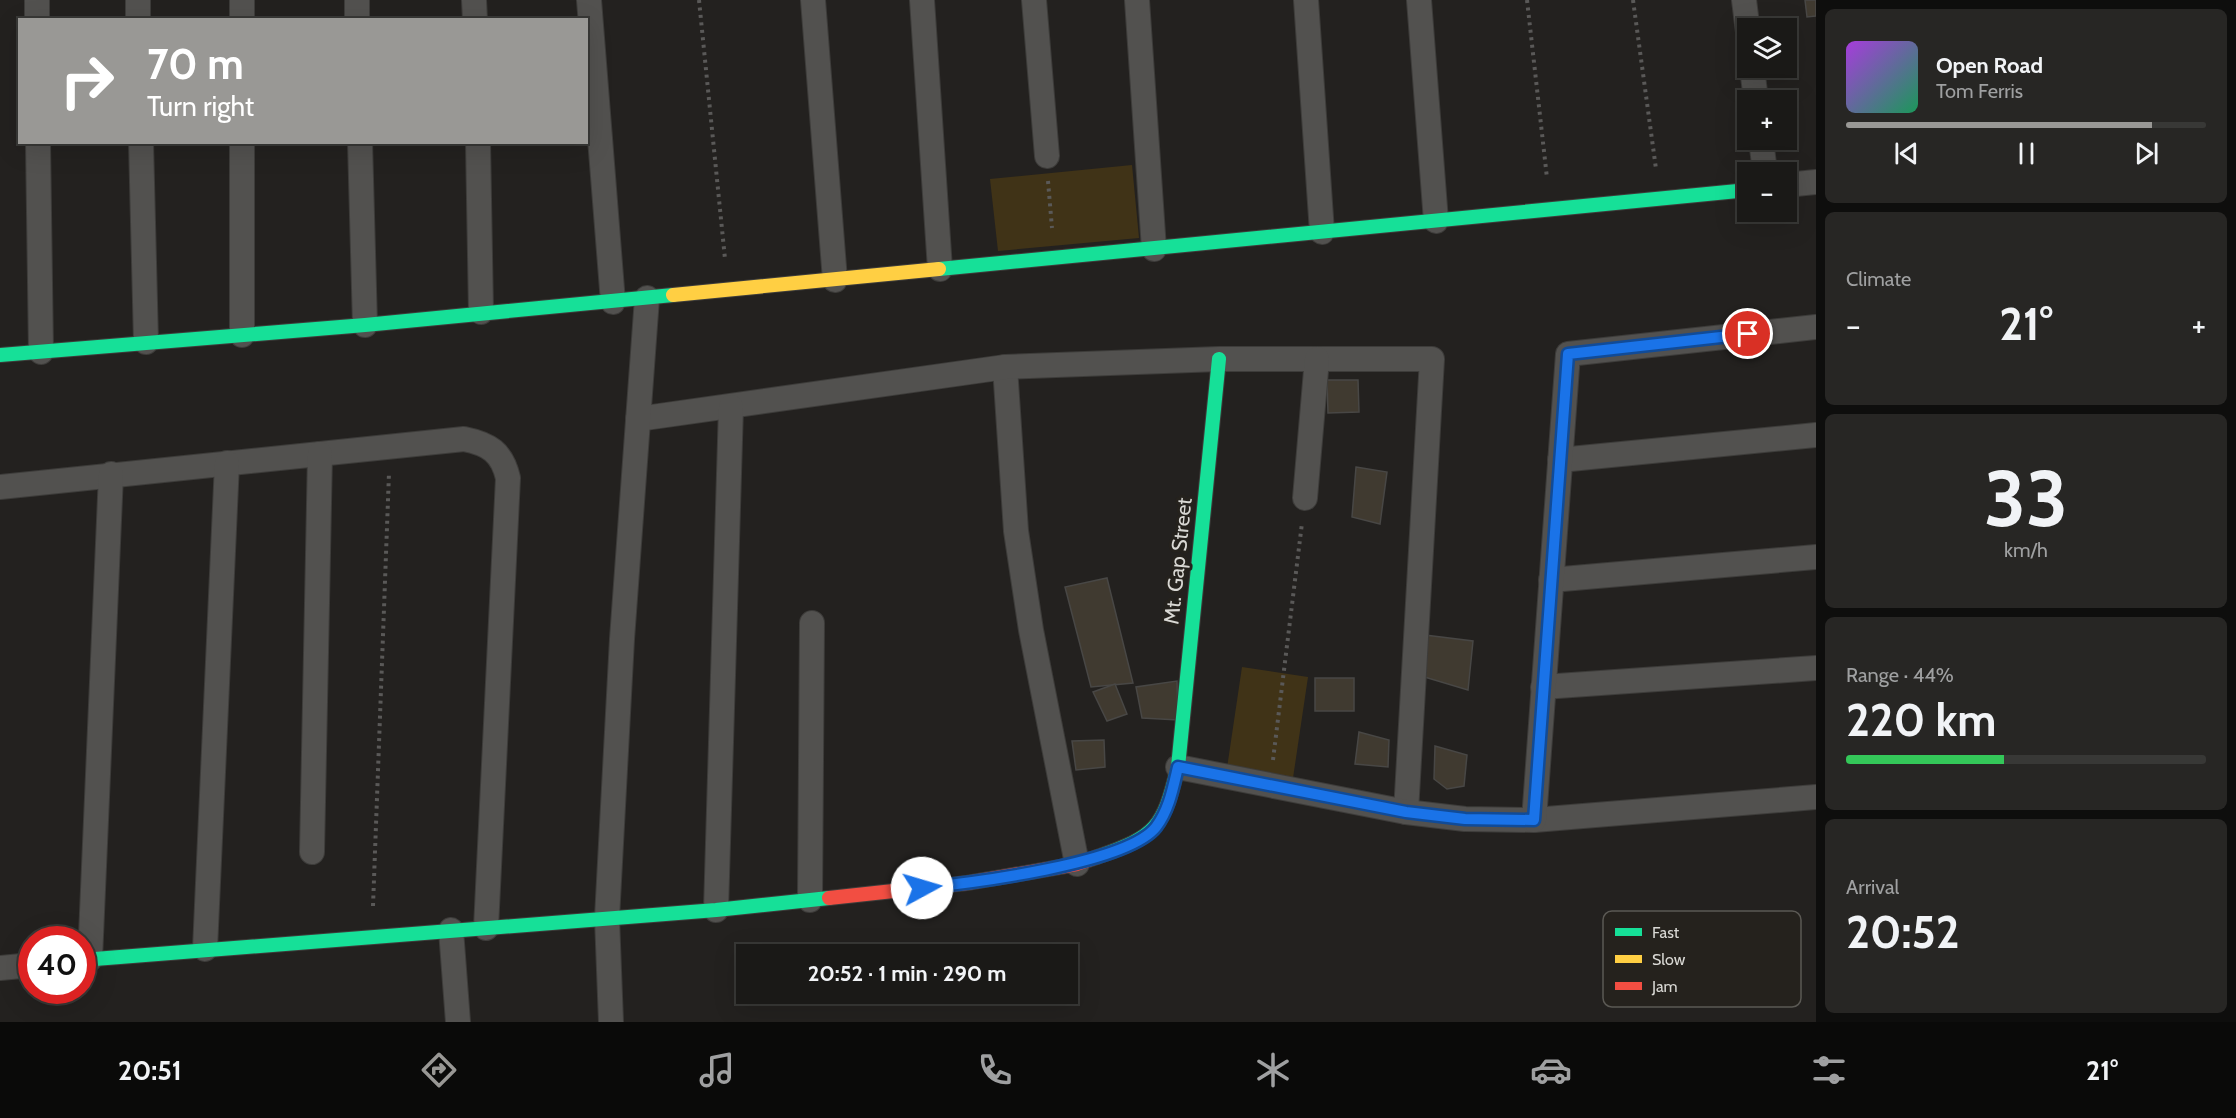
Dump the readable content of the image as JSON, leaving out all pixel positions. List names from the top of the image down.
{
  "streets": {
    "street": ["Mt. Gap Street"]
  },
  "legend": ["Fast", "Slow", "Jam"],
  "page": {
    "map_buttons": ["+", "−"],
    "turn": ["70 m", "Turn right"],
    "song": ["Open Road", "Tom Ferris"],
    "tile": [
      "Climate",
      ["33", "km/h"],
      ["Range · 44%", "220 km"],
      ["Arrival", "20:52"]
    ],
    "heat": ["−", "21°", "+"],
    "limit": "40",
    "trip": "20:52 · 1 min · 290 m",
    "tabs": ["20:51", "21°"]
  }
}
